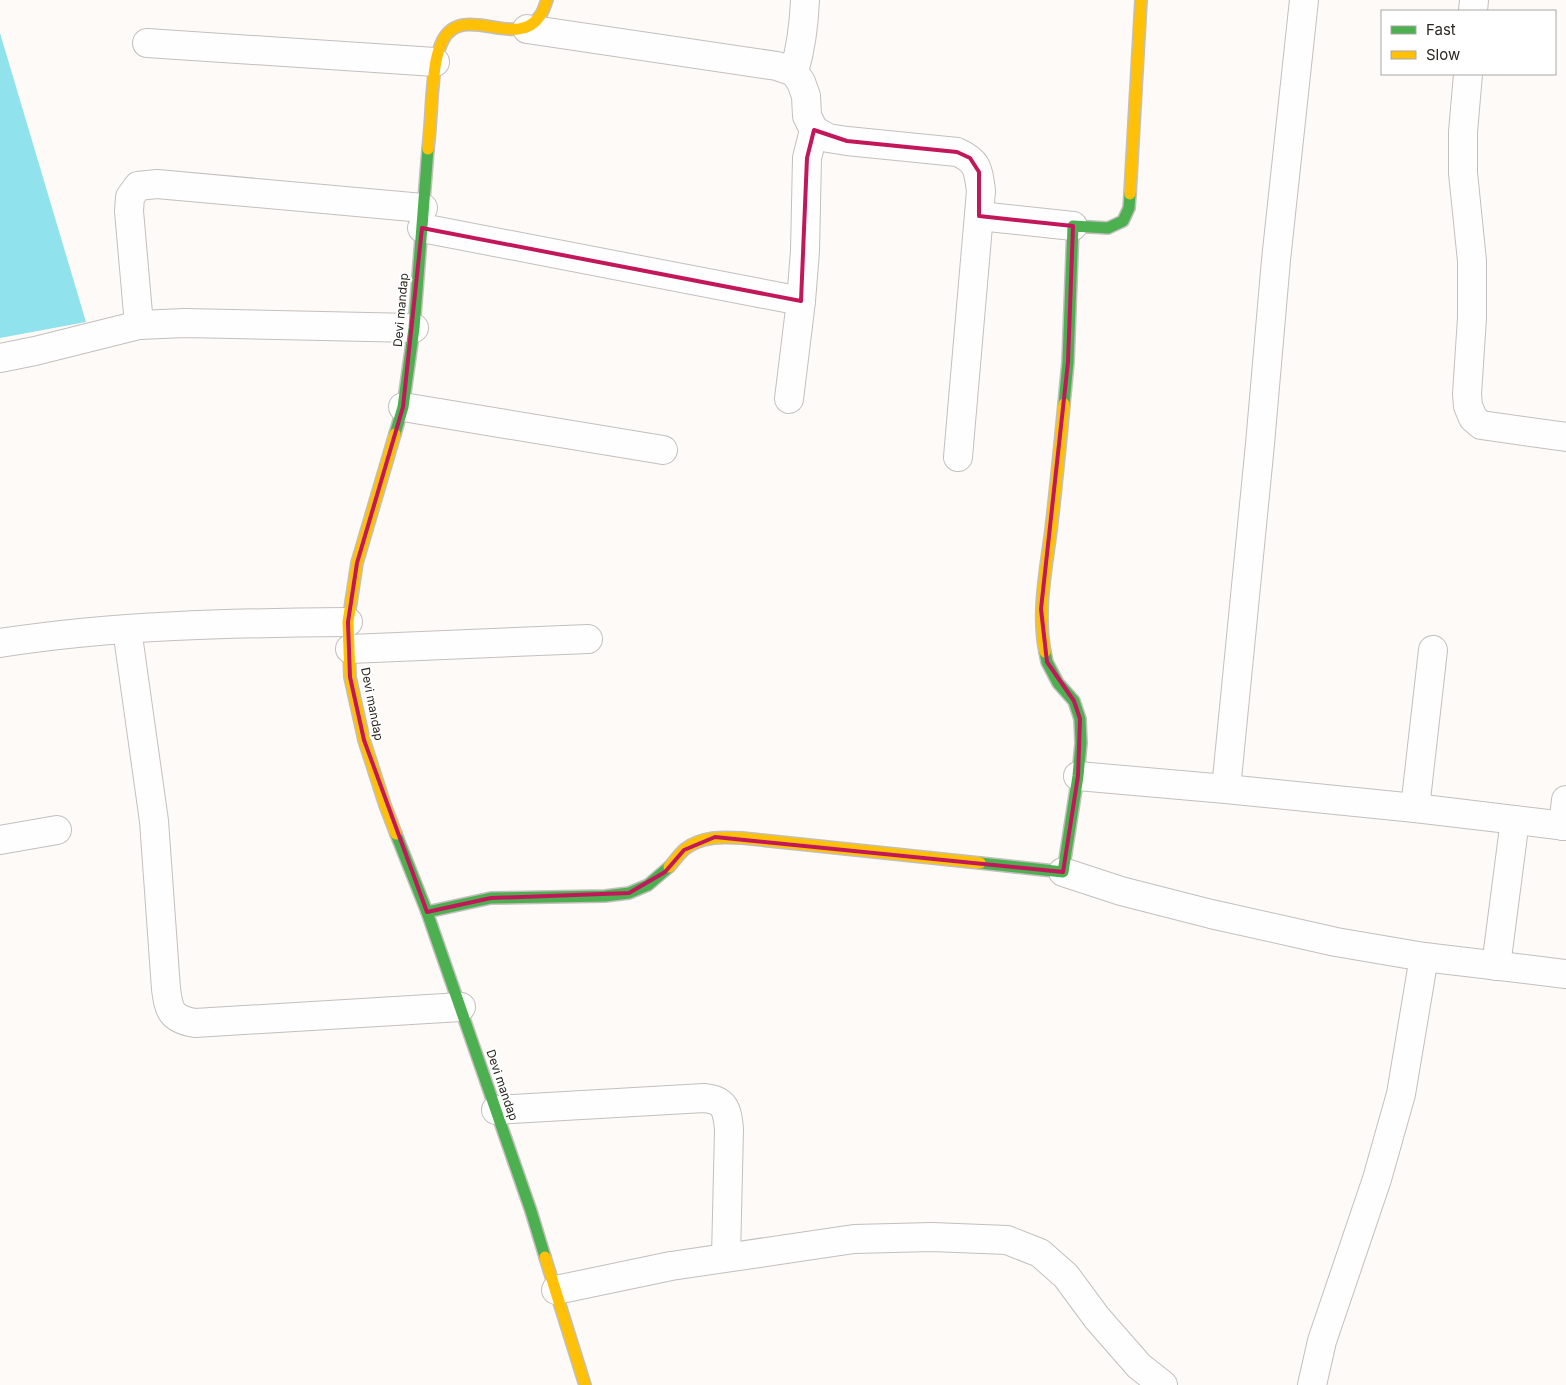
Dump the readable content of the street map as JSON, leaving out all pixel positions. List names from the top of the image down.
{
  "streets": {
    "street": ["Devi mandap"]
  },
  "legend": ["Fast", "Slow"]
}
